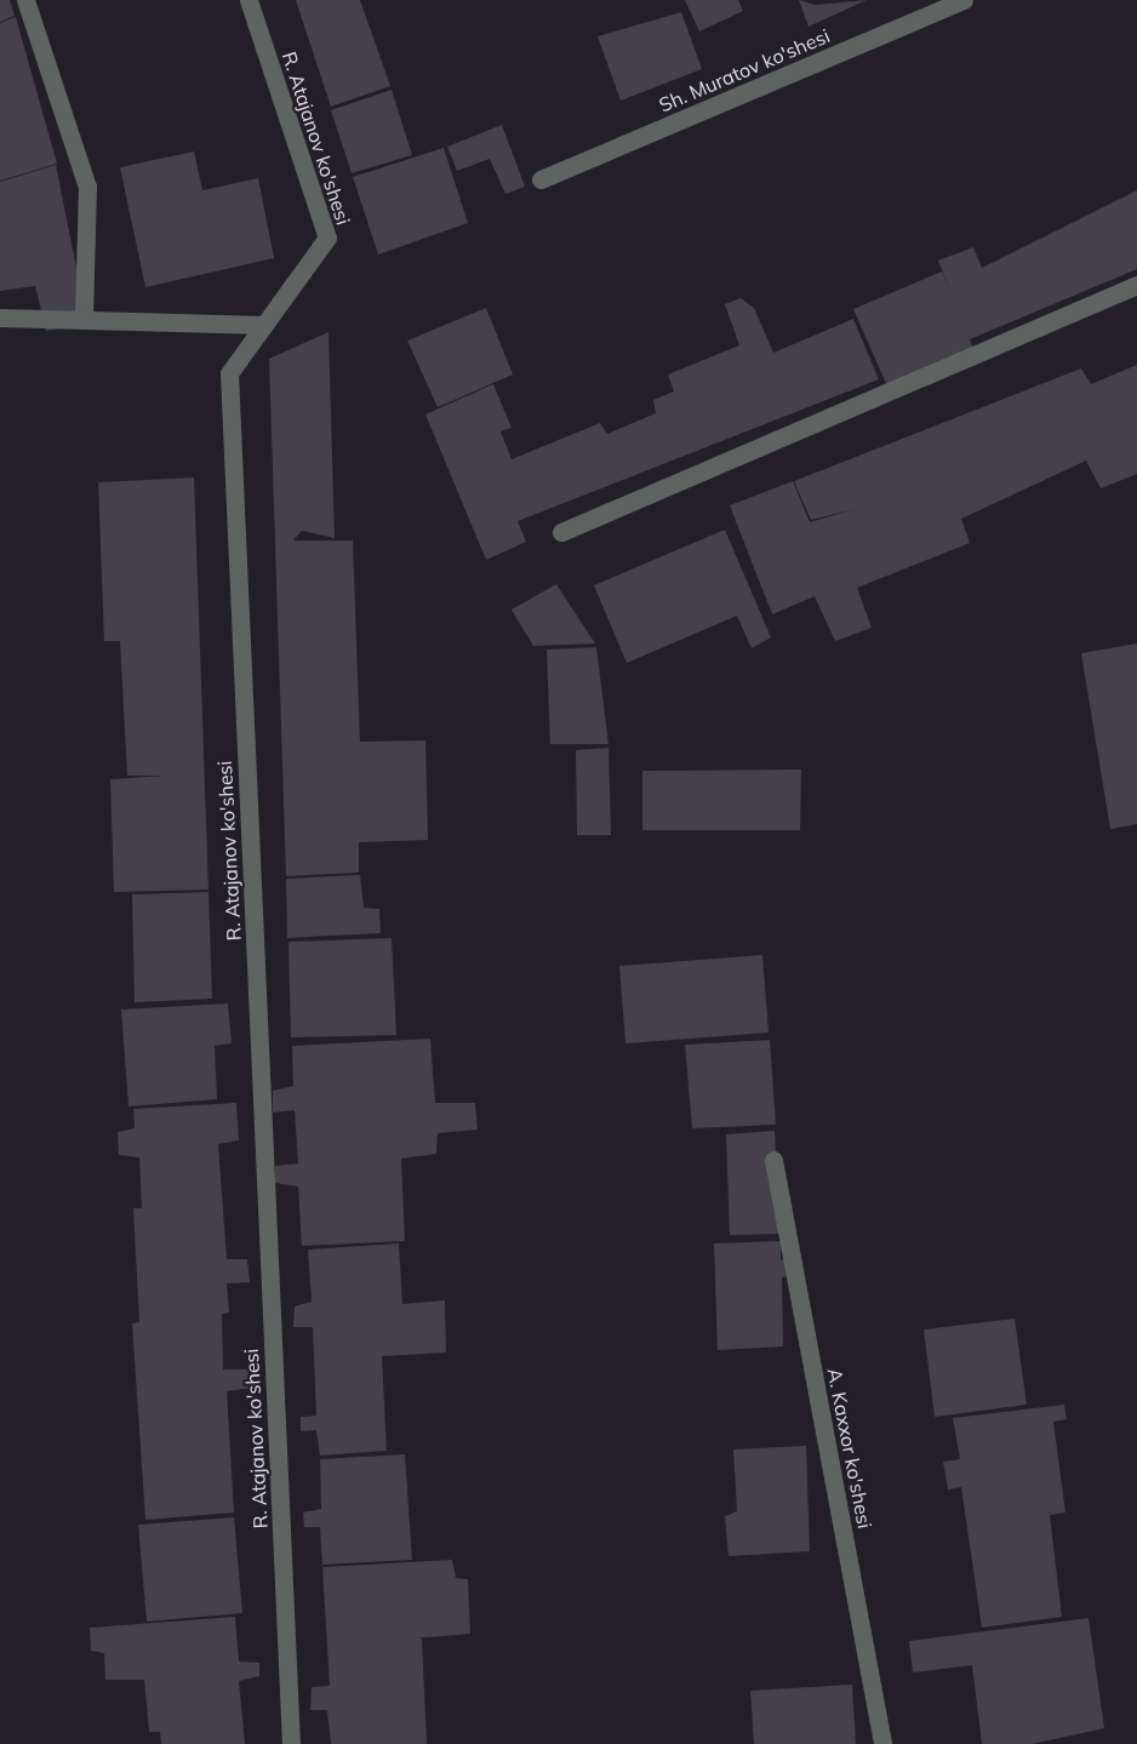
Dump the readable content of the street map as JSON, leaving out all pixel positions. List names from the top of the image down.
{
  "streets": {
    "street": ["Sh. Muratov ko'shesi", "R. Atajanov ko'shesi", "A. Kaxxor ko'shesi"]
  }
}
